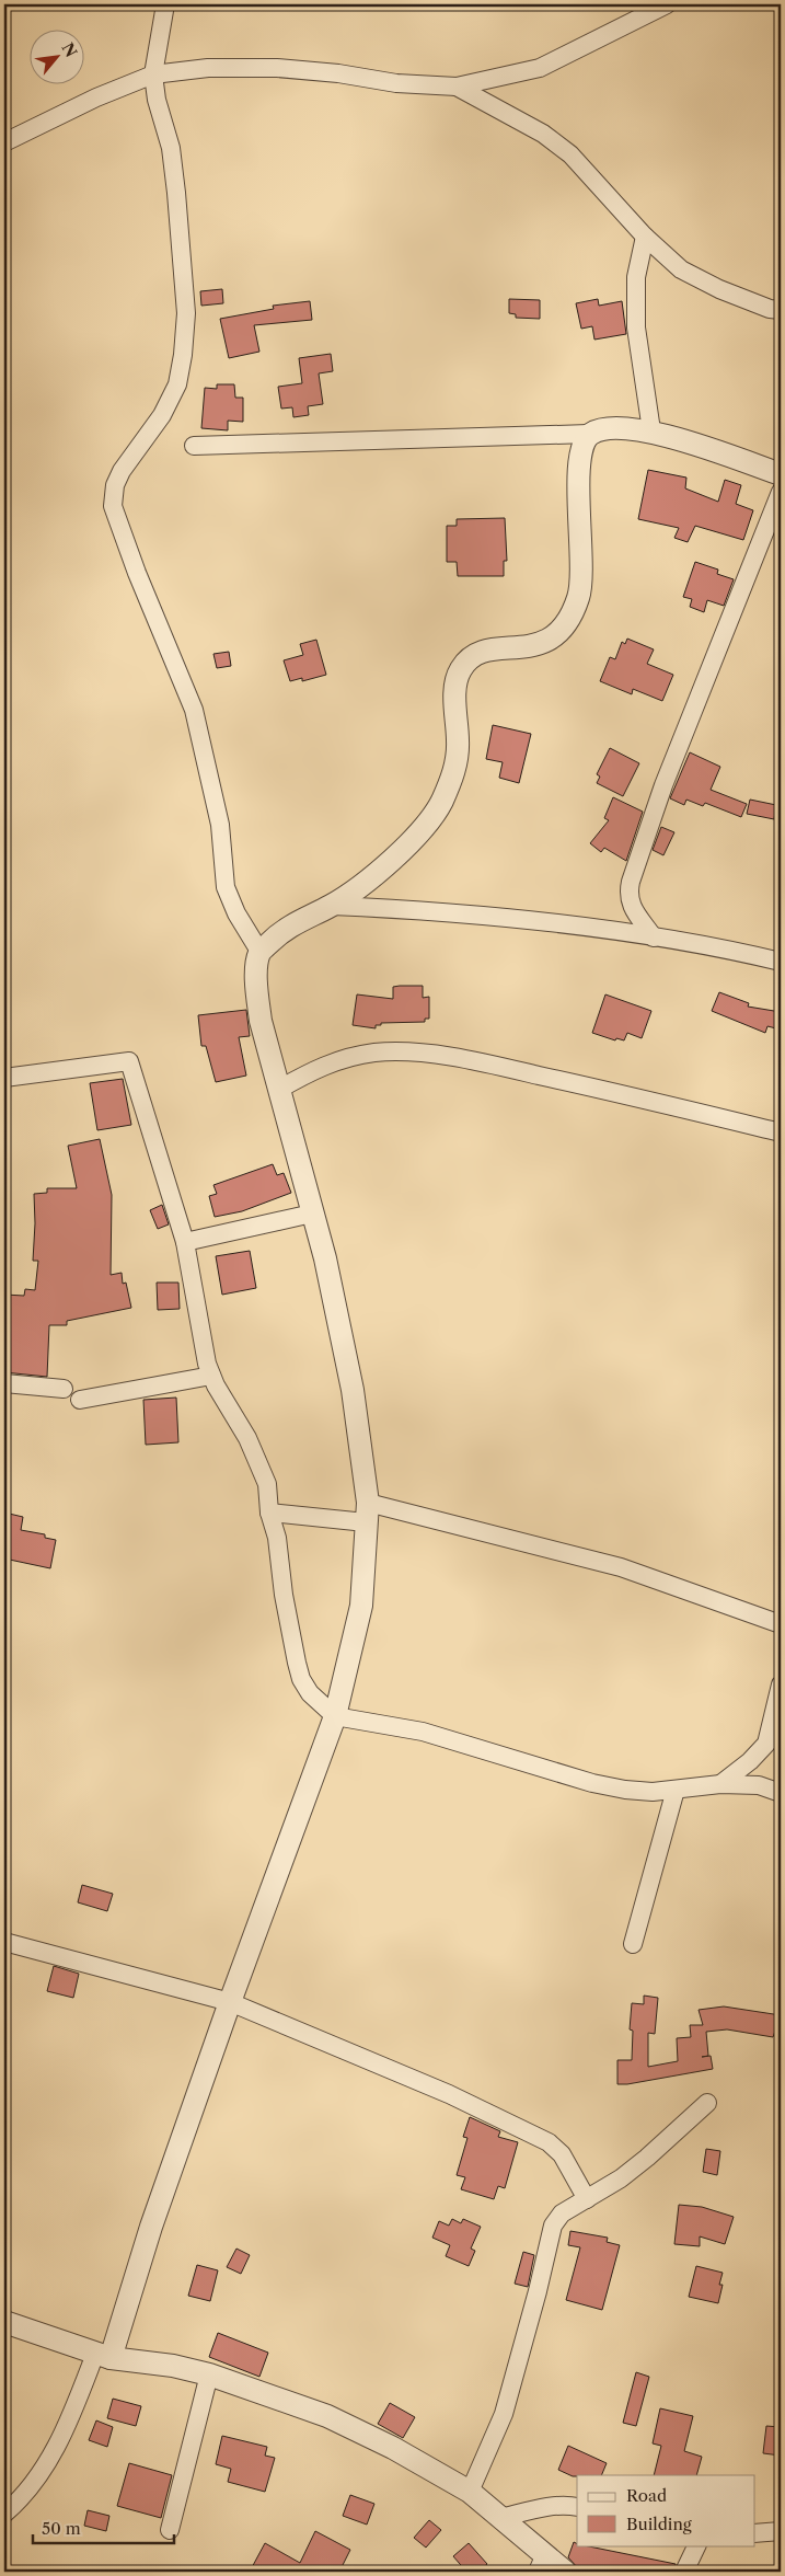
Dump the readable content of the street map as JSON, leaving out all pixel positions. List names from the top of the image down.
{
  "legend": ["Road", "Building"],
  "scale_bar": "50 m",
  "north": "top right"
}
